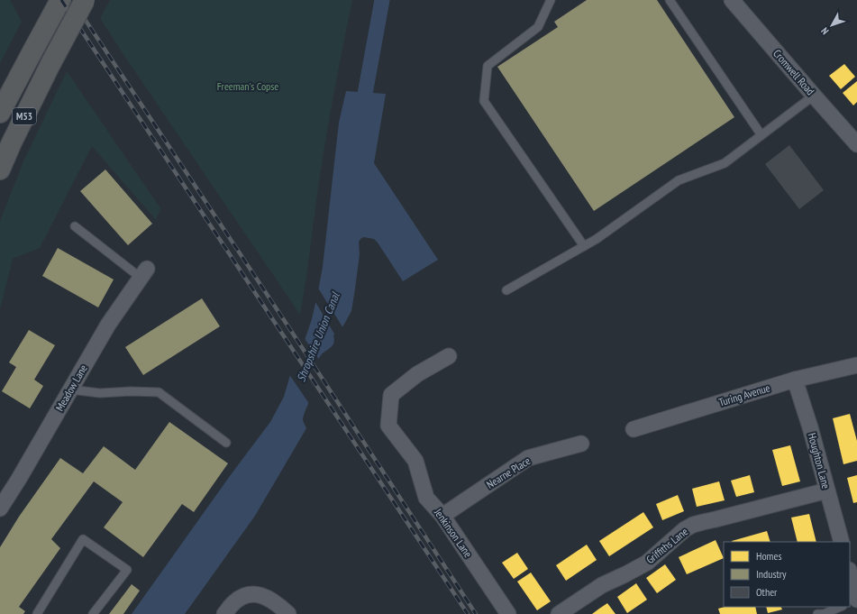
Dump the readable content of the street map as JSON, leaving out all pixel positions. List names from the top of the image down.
{
  "streets": {
    "highway": ["M53"],
    "street": [
      "Cromwell Road",
      "Meadow Lane",
      "Turing Avenue",
      "Houghton Lane",
      "Nearne Place",
      "Jenkinson Lane",
      "Griffiths Lane"
    ]
  },
  "crossings": [
    ["Turing Avenue", "Houghton Lane"],
    ["Houghton Lane", "Griffiths Lane"],
    ["Nearne Place", "Jenkinson Lane"]
  ],
  "water": ["Shropshire Union Canal"],
  "parks": ["Freeman's Copse"],
  "legend": ["Homes", "Industry", "Other"],
  "north": "bottom left"
}
